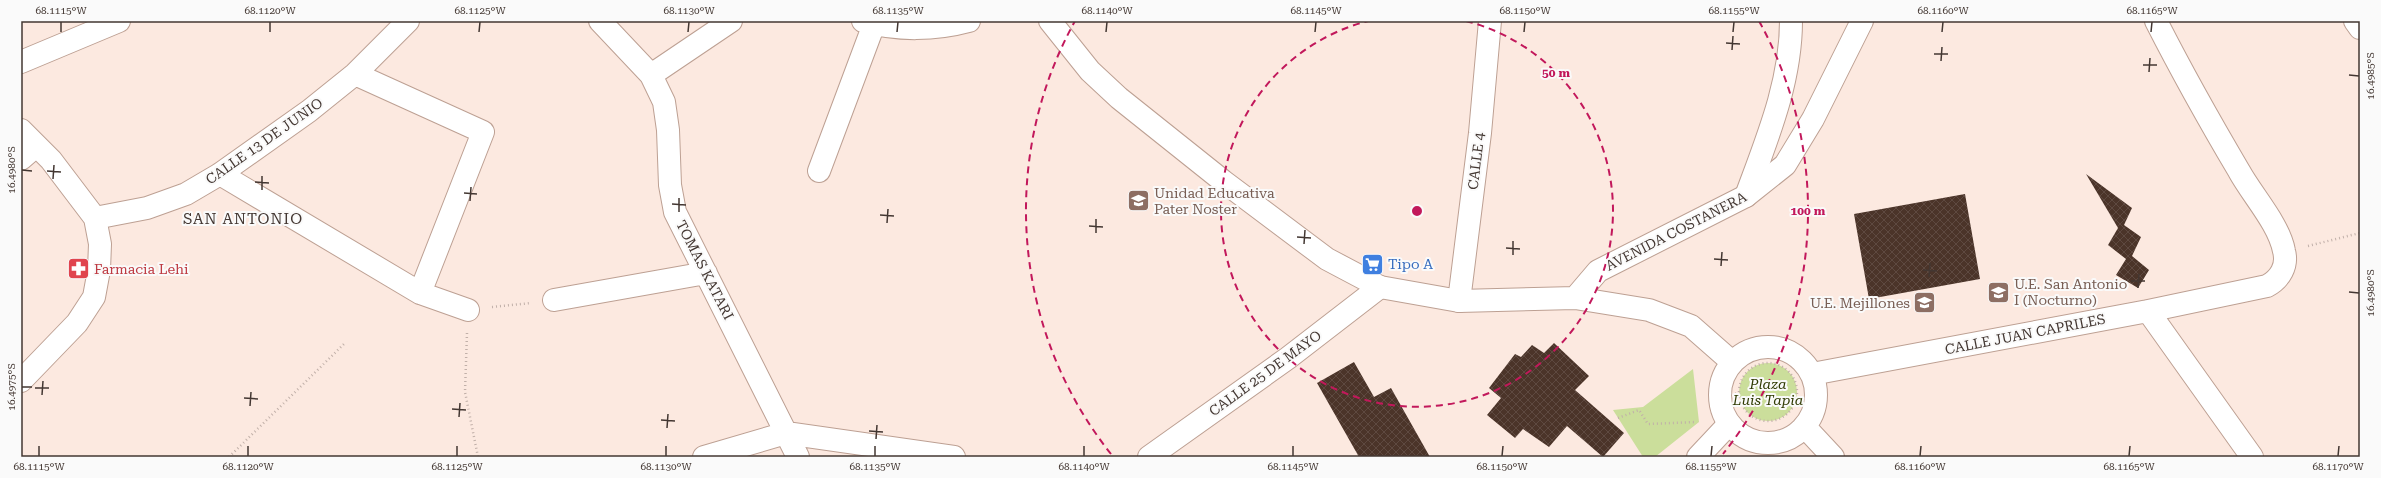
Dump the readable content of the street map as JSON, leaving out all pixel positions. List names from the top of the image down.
{
  "streets": {
    "street": [
      "CALLE 13 DE JUNIO",
      "CALLE 4",
      "AVENIDA COSTANERA",
      "TOMAS KATARI",
      "CALLE JUAN CAPRILES",
      "CALLE 25 DE MAYO"
    ]
  },
  "districts": ["SAN ANTONIO"],
  "parks": ["Plaza Luis Tapia"],
  "places": {
    "school or university": ["Unidad Educativa Pater Noster", "U.E. San Antonio I (Nocturno)", "U.E. Mejillones"],
    "supermarket": ["Tipo A"],
    "pharmacy": ["Farmacia Lehi"]
  },
  "coordinates": [
    "68.1115°W",
    "68.1120°W",
    "68.1125°W",
    "68.1130°W",
    "68.1135°W",
    "68.1140°W",
    "68.1145°W",
    "68.1150°W",
    "68.1155°W",
    "68.1160°W",
    "68.1165°W",
    "16.4985°S",
    "16.4980°S",
    "16.4975°S",
    "68.1170°W"
  ],
  "rings": ["50 m", "100 m"]
}
